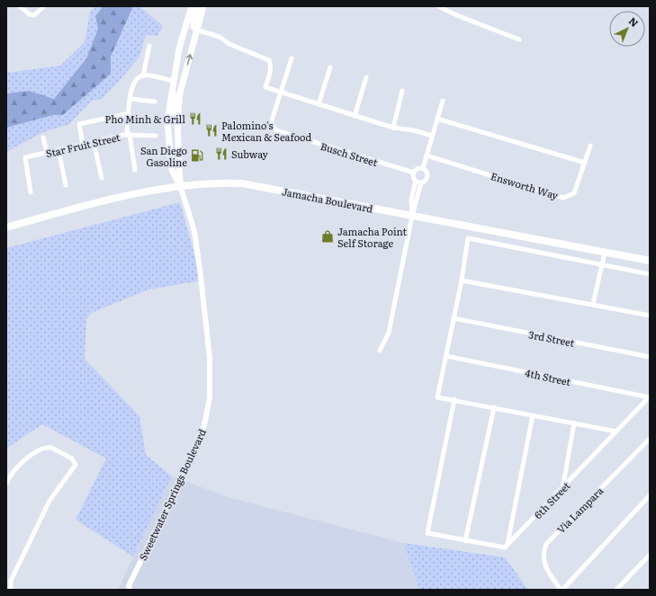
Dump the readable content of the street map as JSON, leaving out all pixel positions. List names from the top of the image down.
{
  "streets": {
    "main road": ["Jamacha Boulevard", "Sweetwater Springs Boulevard"],
    "street": [
      "Star Fruit Street",
      "Busch Street",
      "Ensworth Way",
      "3rd Street",
      "4th Street",
      "6th Street",
      "Via Lampara"
    ]
  },
  "crossings": [
    ["Jamacha Boulevard", "Sweetwater Springs Boulevard"],
    ["4th Street", "6th Street"]
  ],
  "places": {
    "restaurant": ["Pho Minh & Grill", "Palomino's Mexican & Seafood", "Subway"],
    "fuel station": ["San Diego Gasoline"],
    "shop": ["Jamacha Point Self Storage"]
  },
  "north": "top right"
}
